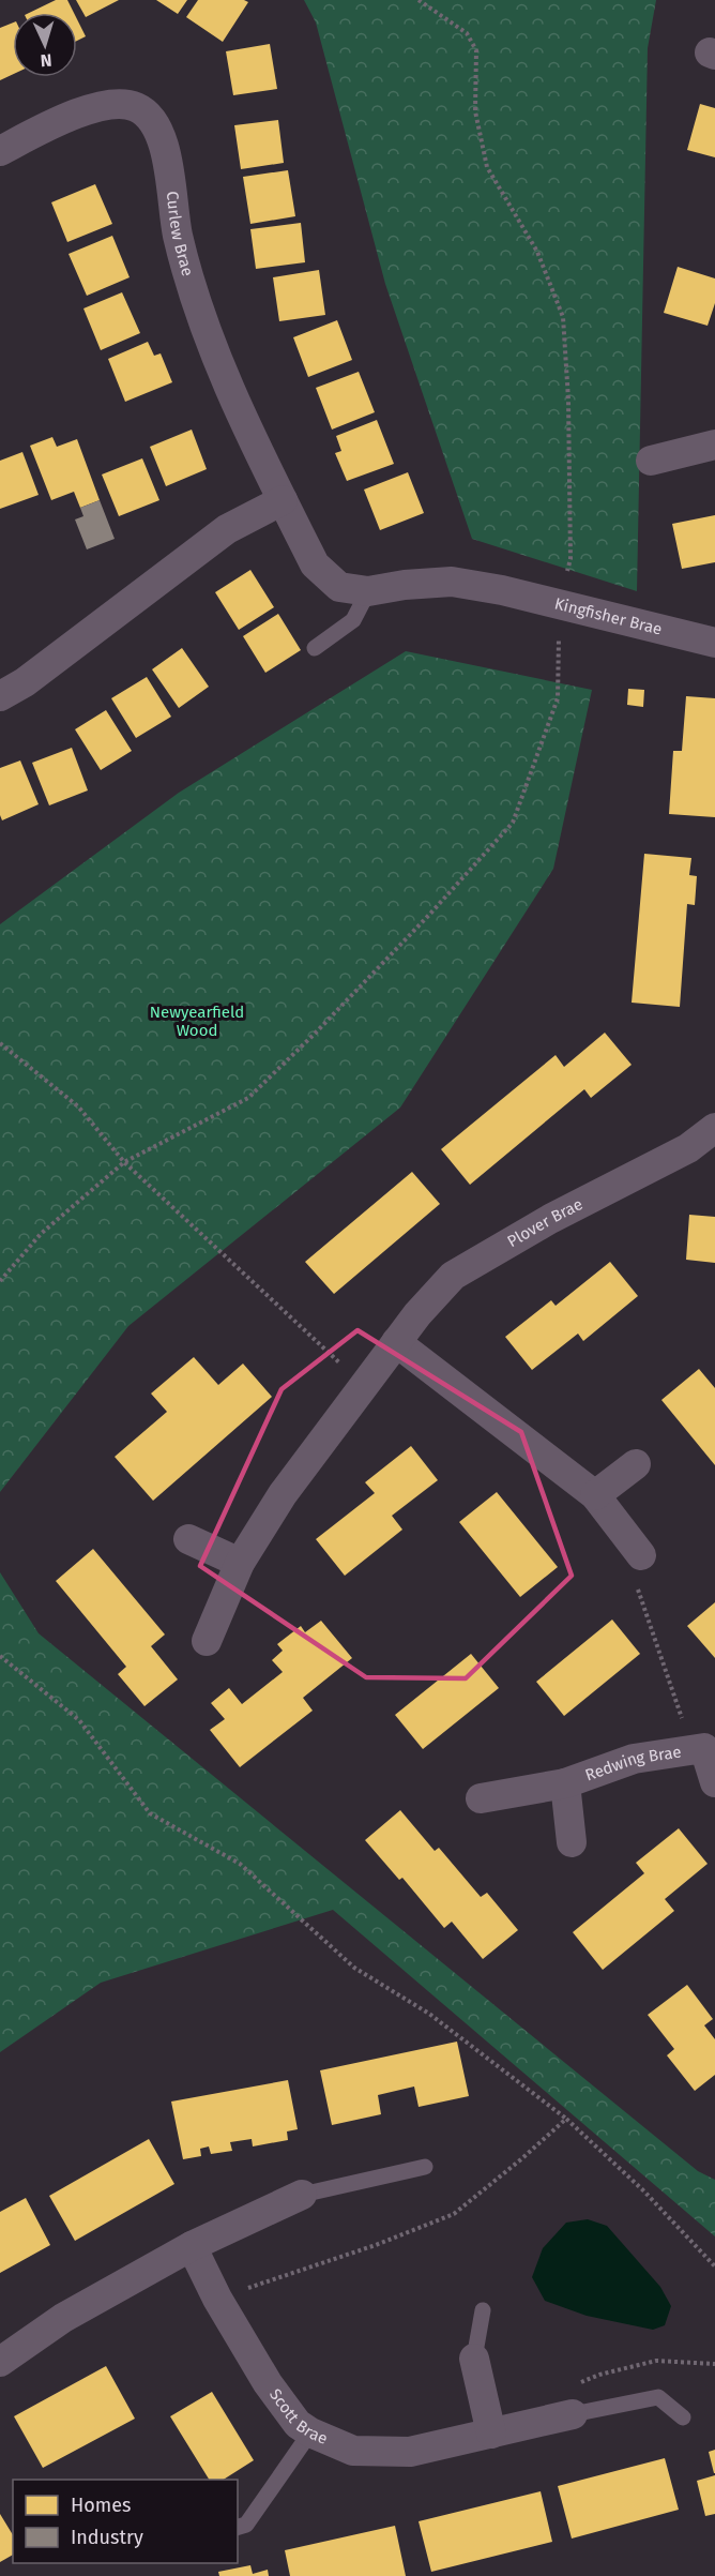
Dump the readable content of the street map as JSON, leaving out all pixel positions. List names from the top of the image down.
{
  "streets": {
    "street": [
      "Curlew Brae",
      "Kingfisher Brae",
      "Plover Brae",
      "Redwing Brae",
      "Scott Brae"
    ]
  },
  "crossings": [
    ["Curlew Brae", "Kingfisher Brae"]
  ],
  "parks": ["Newyearfield Wood"],
  "legend": ["Homes", "Industry"],
  "north": "bottom"
}
